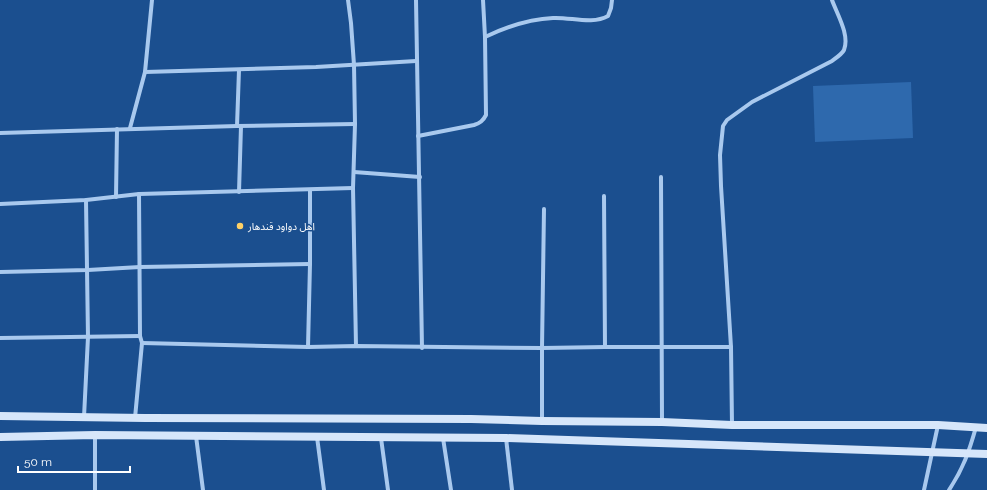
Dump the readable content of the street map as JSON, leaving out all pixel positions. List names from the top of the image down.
{
  "places": ["اهل دواود قندهار"],
  "scale_bar": "50 m"
}
